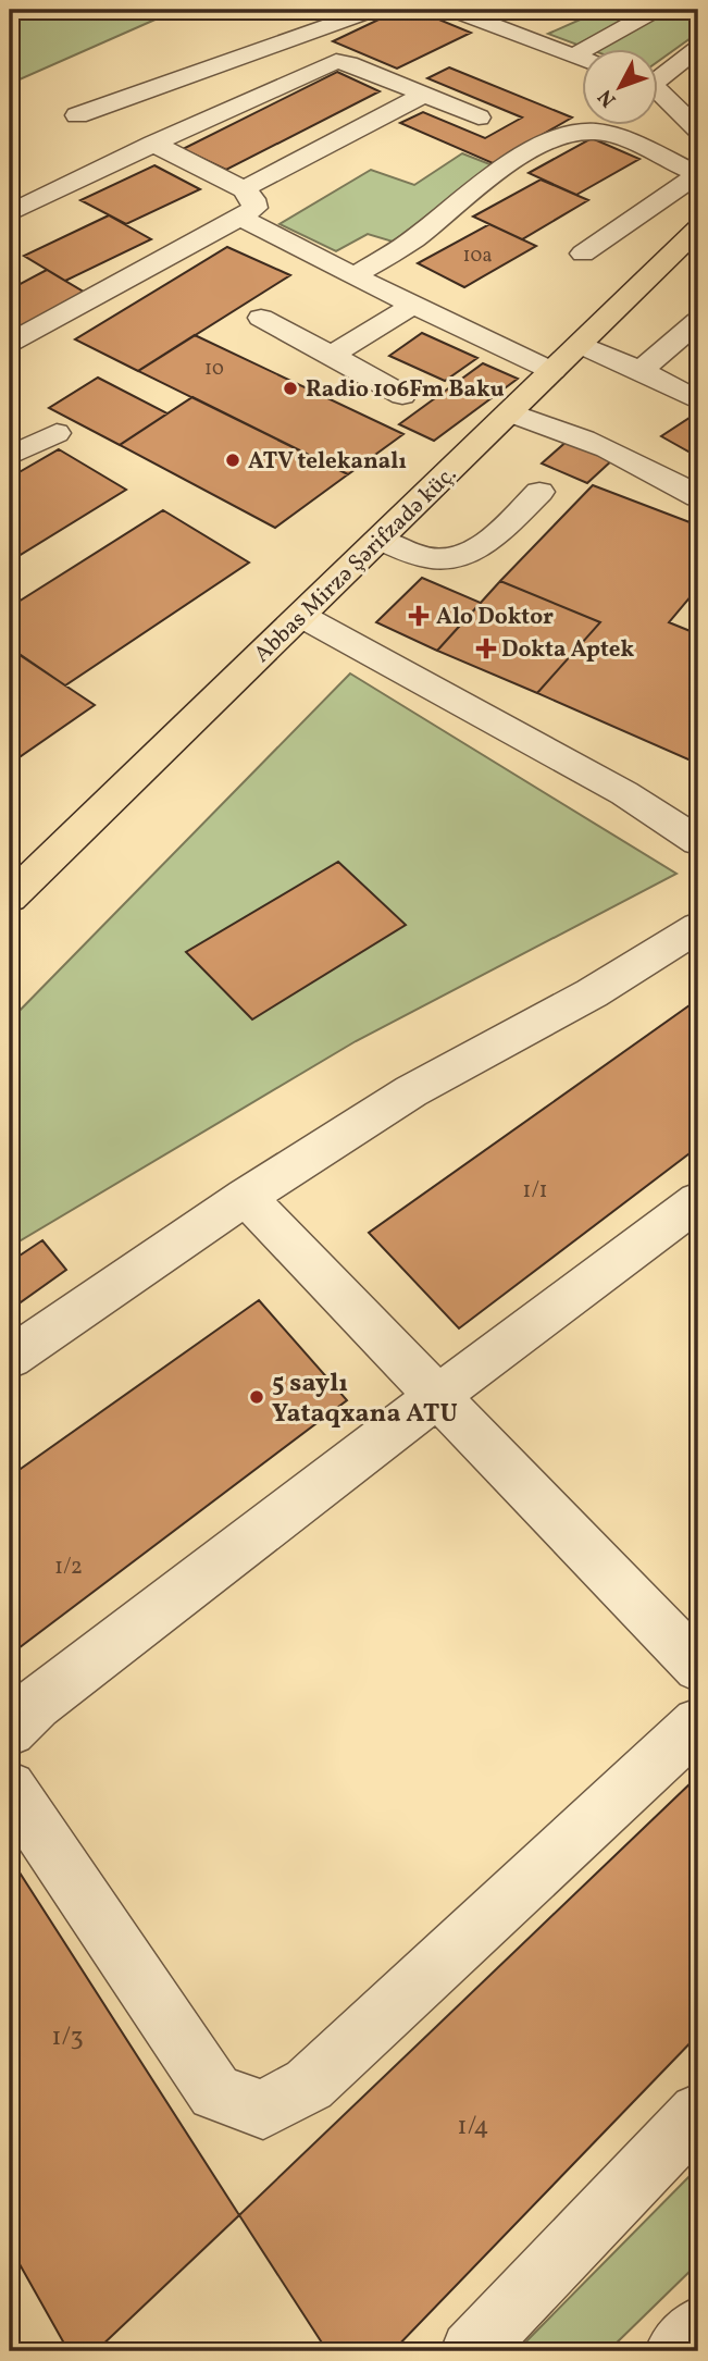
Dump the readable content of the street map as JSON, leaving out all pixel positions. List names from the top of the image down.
{
  "streets": {
    "main road": ["Abbas Mirzə Şərifzadə küç."]
  },
  "places": {
    "other": ["Radio 106Fm Baku", "ATV telekanalı", "5 saylı Yataqxana ATU"],
    "health": ["Alo Doktor", "Dokta Aptek"]
  },
  "house_numbers": [
    "10a",
    "10",
    "1/1",
    "1/2",
    "1/3",
    "1/4"
  ],
  "north": "bottom left"
}
